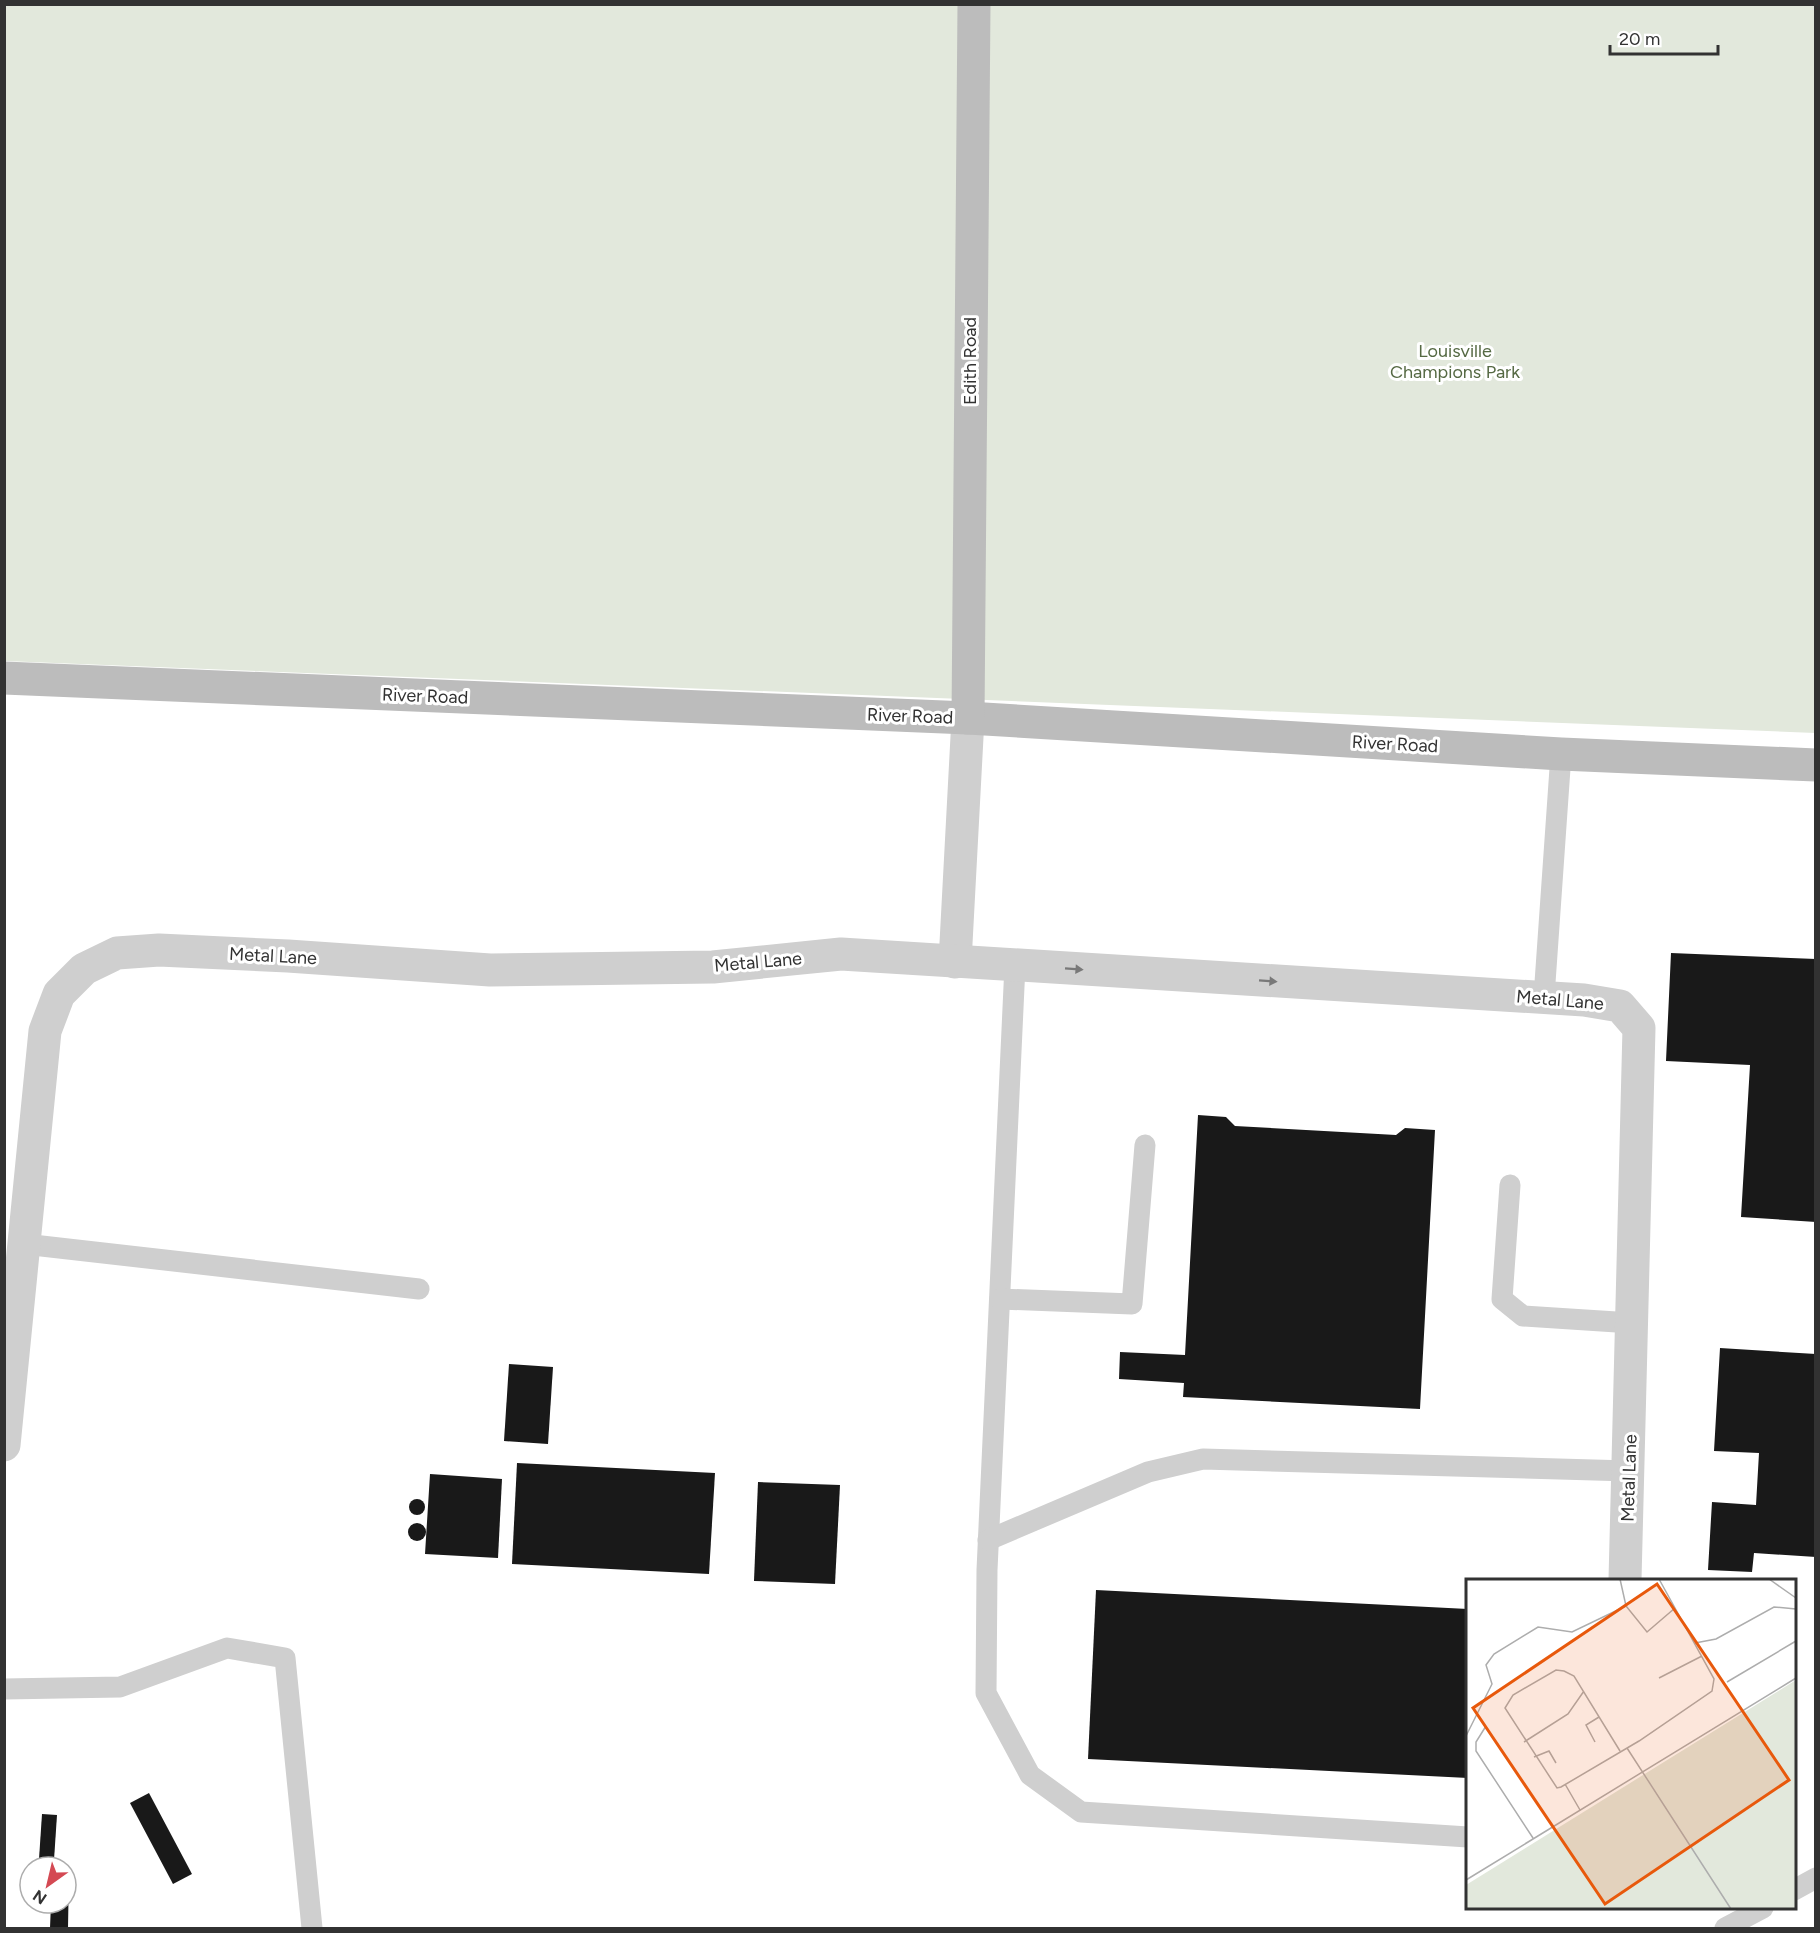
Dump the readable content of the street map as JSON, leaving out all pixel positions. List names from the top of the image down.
{
  "streets": {
    "street": ["Edith Road", "River Road", "Metal Lane"]
  },
  "crossings": [
    ["Edith Road", "River Road"]
  ],
  "parks": ["Louisville Champions Park"],
  "scale_bar": "20 m",
  "north": "bottom left"
}
